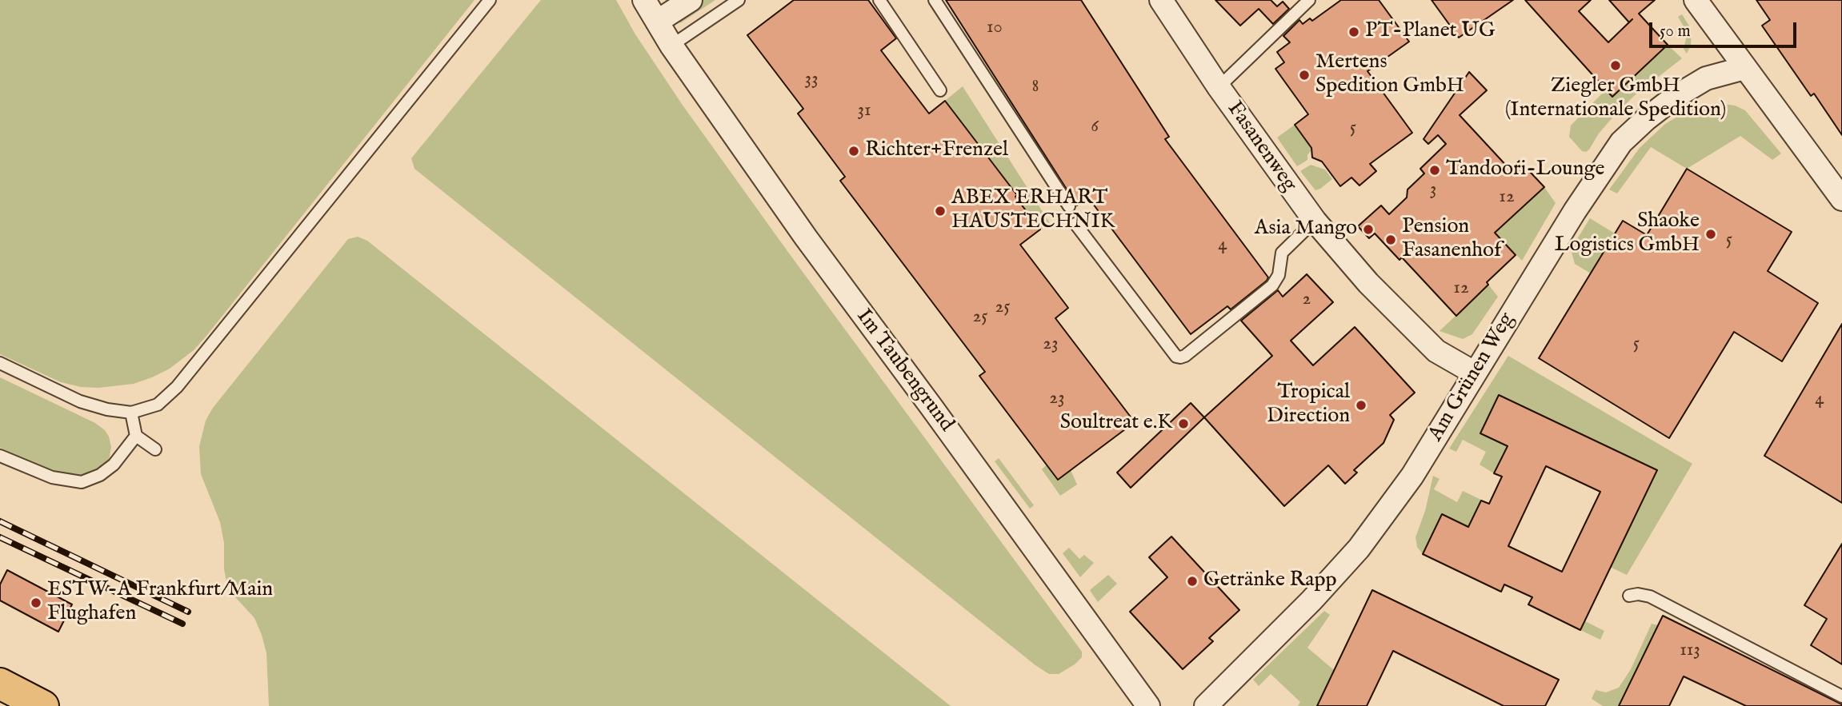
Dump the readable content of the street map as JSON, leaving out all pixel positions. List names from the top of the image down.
{
  "streets": {
    "street": ["Fasanenweg", "Im Taubengrund", "Am Grünen Weg"]
  },
  "crossings": [
    ["Fasanenweg", "Am Grünen Weg"]
  ],
  "places": [
    "PT-Planet UG",
    "Ziegler GmbH (Internationale Spedition)",
    "Mertens Spedition GmbH",
    "Richter+Frenzel",
    "Tandoori-Lounge",
    "ABEX ERHART HAUSTECHNIK",
    "Asia Mango",
    "Shaoke Logistics GmbH",
    "Pension Fasanenhof",
    "Tropical Direction",
    "Soultreat e.K",
    "Getränke Rapp",
    "ESTW-A Frankfurt/Main Flughafen"
  ],
  "house_numbers": [
    "10",
    "33",
    "8",
    "31",
    "6",
    "5",
    "3",
    "12",
    "5",
    "4",
    "12",
    "2",
    "25",
    "25",
    "23",
    "5",
    "23",
    "4",
    "113"
  ],
  "scale_bar": "50 m"
}
